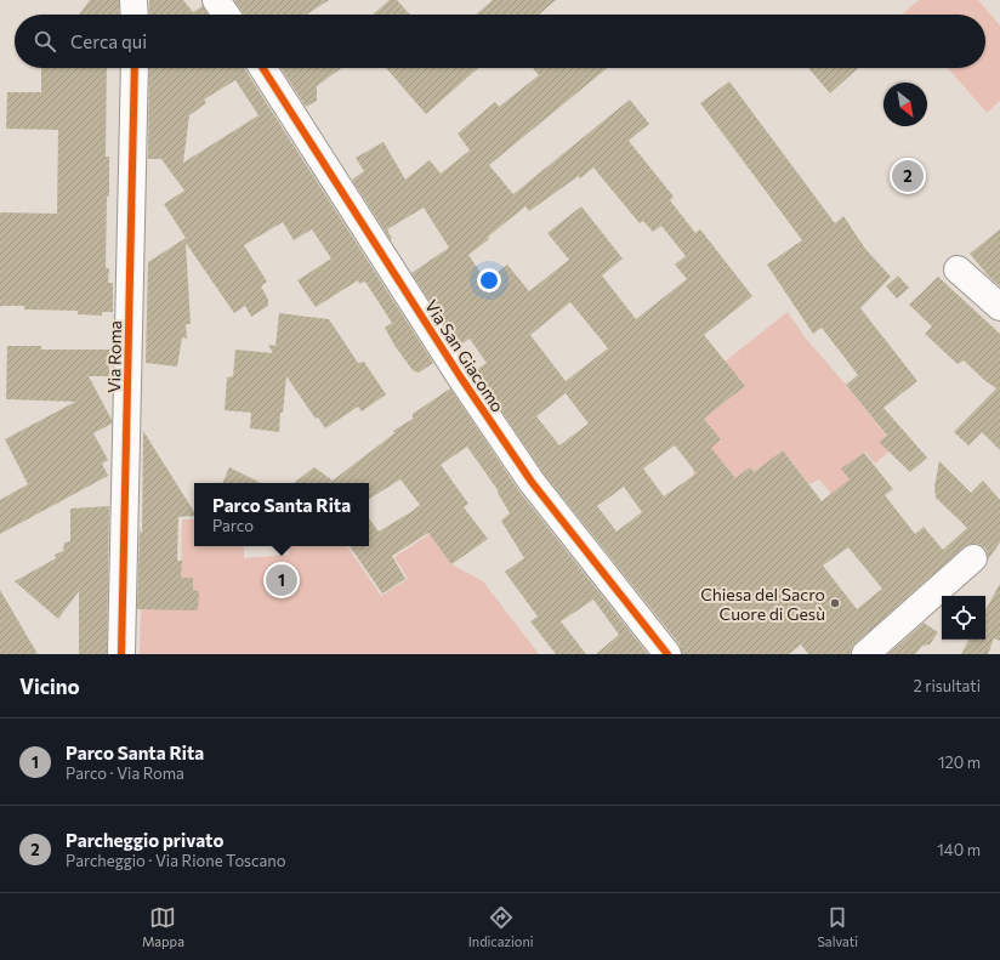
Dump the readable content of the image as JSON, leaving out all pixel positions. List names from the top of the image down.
{
  "streets": {
    "street": ["Via San Giacomo", "Via Roma"]
  },
  "places": ["Chiesa del Sacro Cuore di Gesù"],
  "north": "bottom right",
  "page": {
    "search": "Cerca qui",
    "pins": ["2", "1"],
    "popup": ["Parco Santa Rita", "Parco"],
    "heading": ["Vicino", "2 risultati"],
    "list": [
      {
        "mark": "1",
        "name": "Parco Santa Rita",
        "note": "Parco · Via Roma",
        "value": "120 m"
      },
      {
        "mark": "2",
        "name": "Parcheggio privato",
        "note": "Parcheggio · Via Rione Toscano",
        "value": "140 m"
      }
    ],
    "nav": ["Mappa", "Indicazioni", "Salvati"]
  }
}
